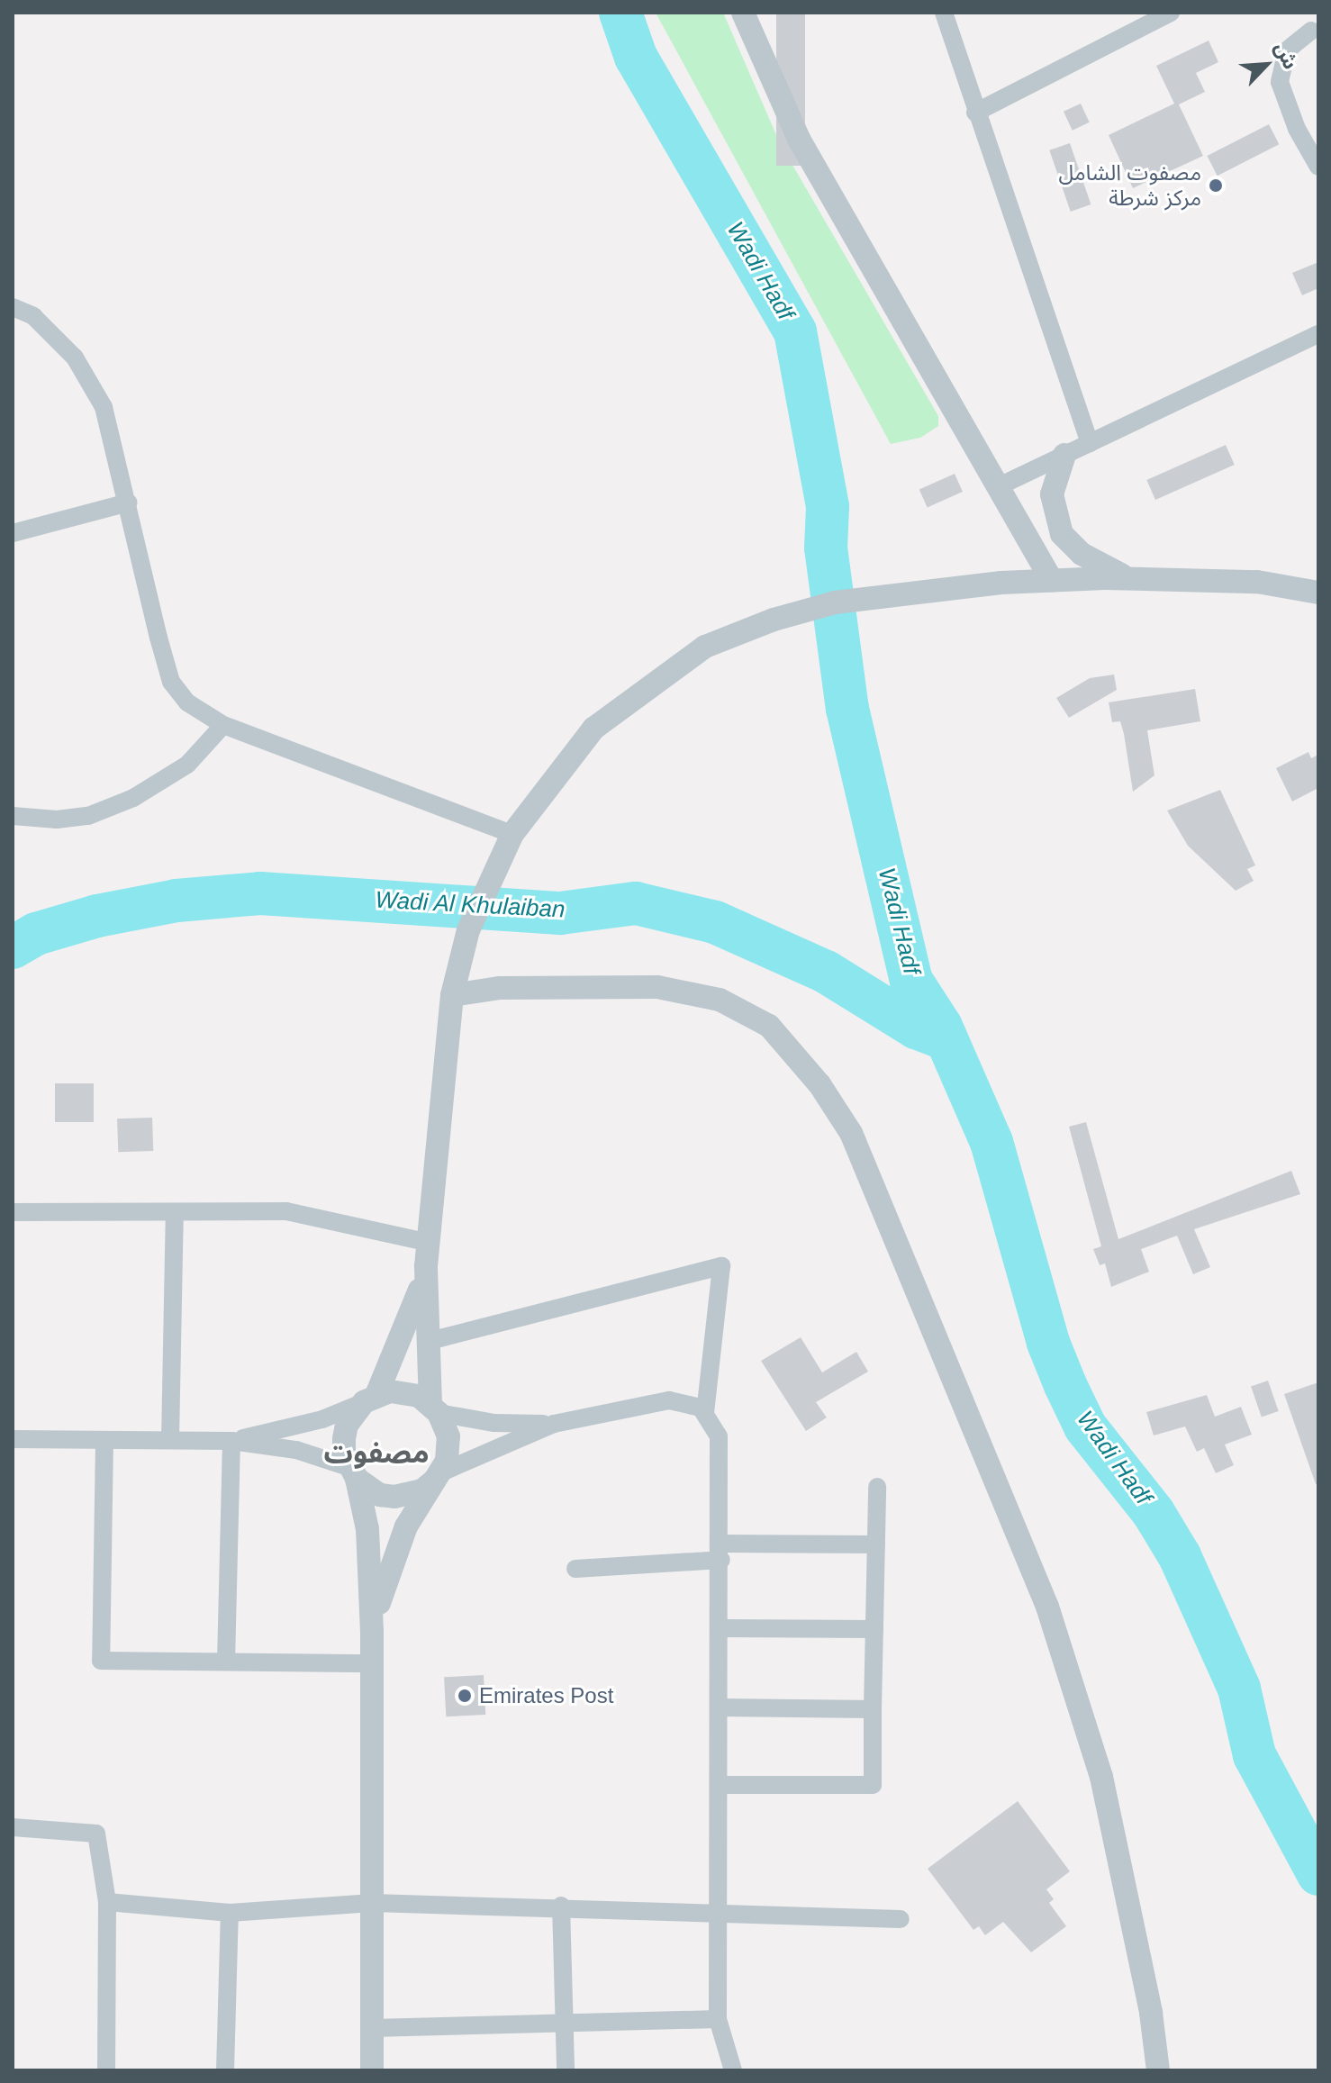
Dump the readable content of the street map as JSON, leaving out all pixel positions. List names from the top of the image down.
{
  "districts": ["مصفوت"],
  "water": ["Wadi Hadf", "Wadi Al Khulaiban"],
  "places": ["مصفوت الشامل مركز شرطة", "Emirates Post"],
  "north": "top right"
}
